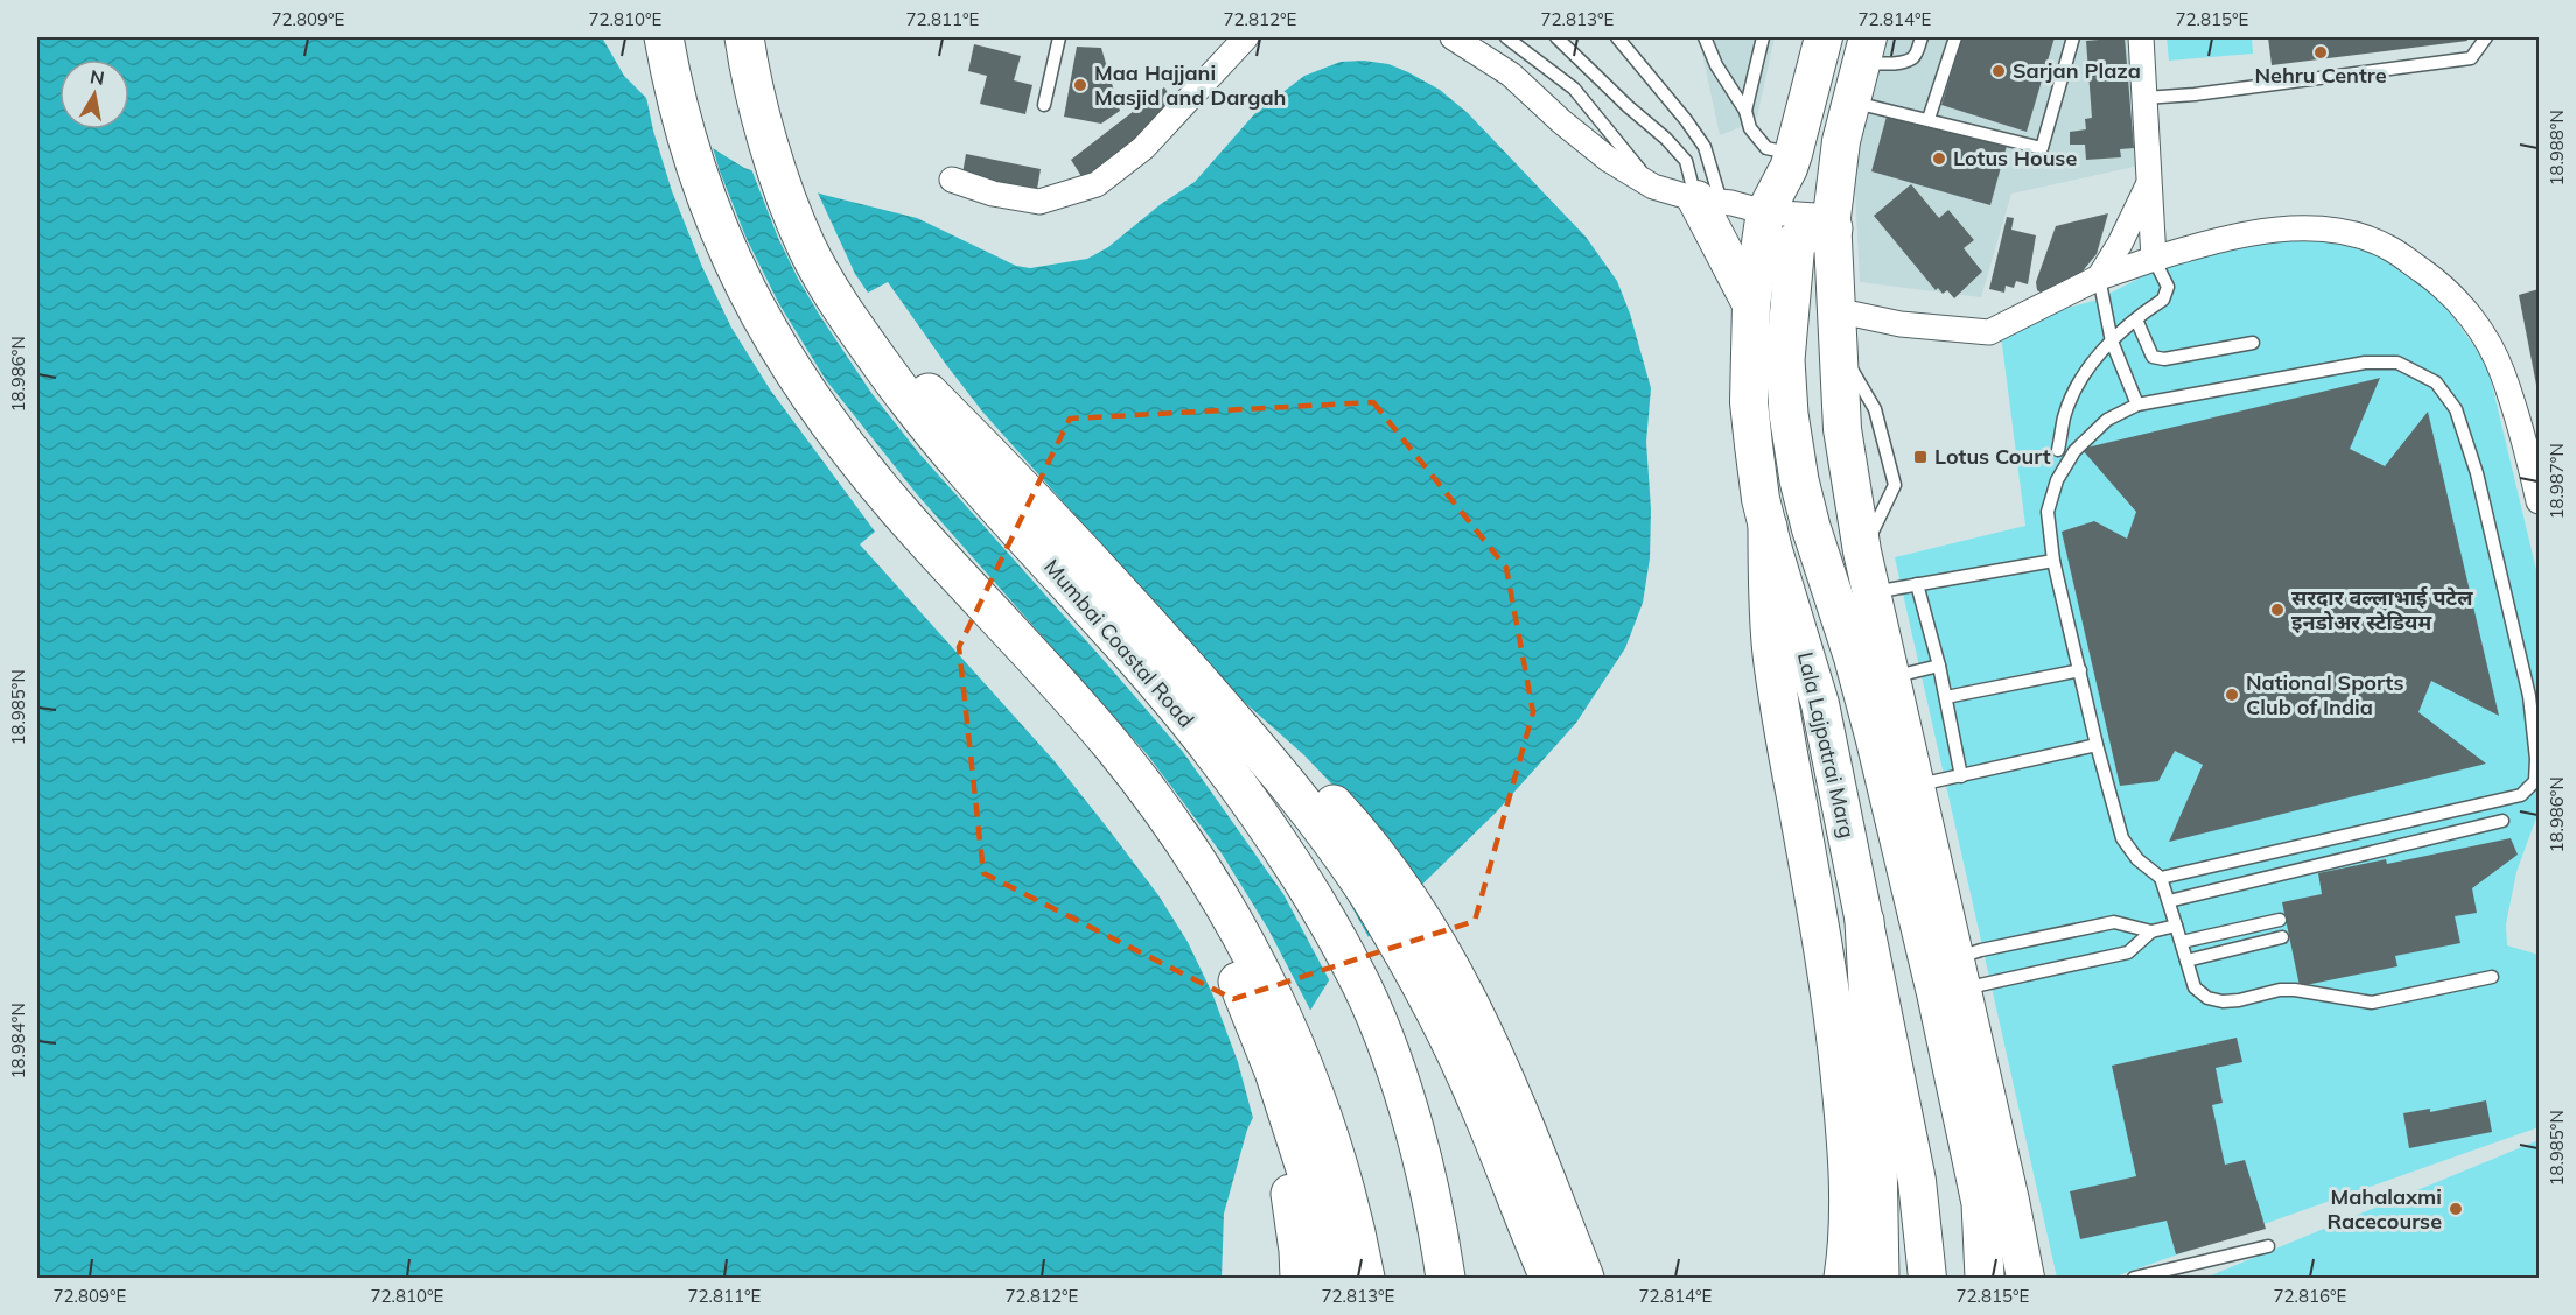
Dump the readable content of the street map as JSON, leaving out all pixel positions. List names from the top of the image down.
{
  "streets": {
    "highway": ["Mumbai Coastal Road"],
    "main road": ["Lala Lajpatrai Marg"]
  },
  "places": {
    "other": [
      "Nehru Centre",
      "Sarjan Plaza",
      "Maa Hajjani Masjid and Dargah",
      "Lotus House",
      "सरदार वल्लाभाई पटेल इनडोअर स्टेडियम",
      "National Sports Club of India",
      "Mahalaxmi Racecourse"
    ],
    "transit": ["Lotus Court"]
  },
  "north": "top",
  "coordinates": [
    "72.809°E",
    "72.810°E",
    "72.811°E",
    "72.812°E",
    "72.813°E",
    "72.814°E",
    "72.815°E",
    "18.988°N",
    "18.986°N",
    "18.987°N",
    "18.985°N",
    "18.984°N",
    "72.816°E"
  ]
}
